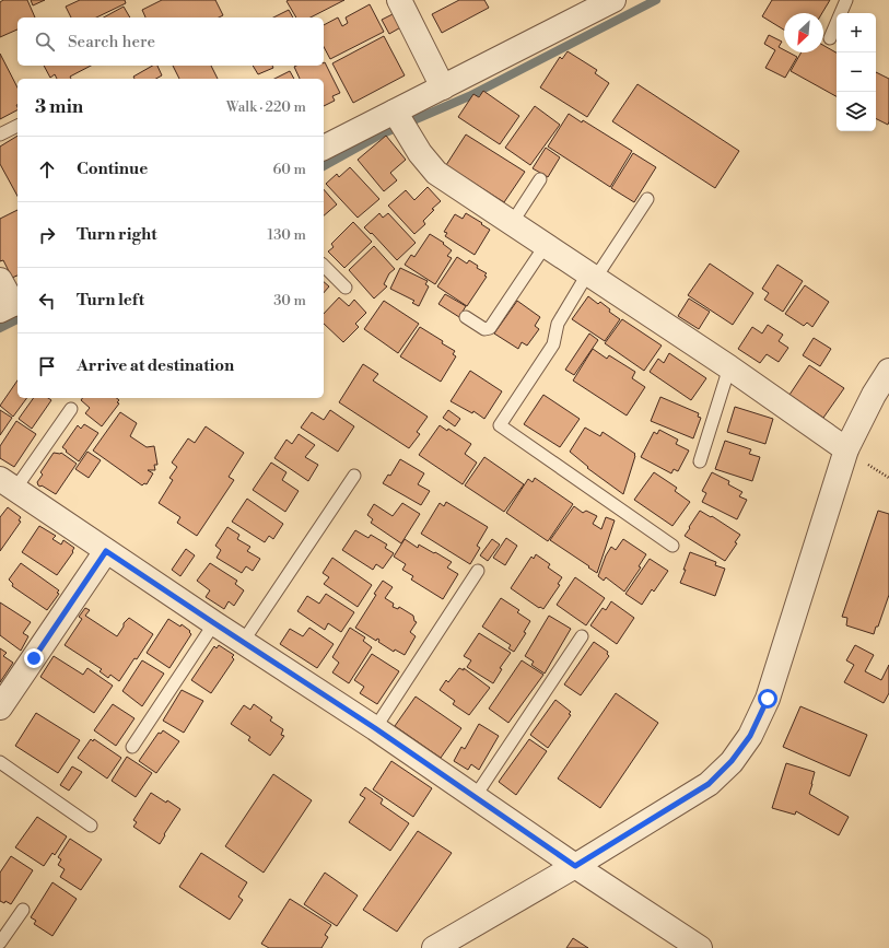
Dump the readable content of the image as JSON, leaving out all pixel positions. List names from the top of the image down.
{
  "north": "bottom left",
  "page": {
    "map_buttons": ["+", "−"],
    "search": "Search here",
    "heading": ["3 min", "Walk · 220 m"],
    "list": [
      ["Continue", "60 m"],
      ["Turn right", "130 m"],
      ["Turn left", "30 m"],
      "Arrive at destination"
    ]
  }
}
